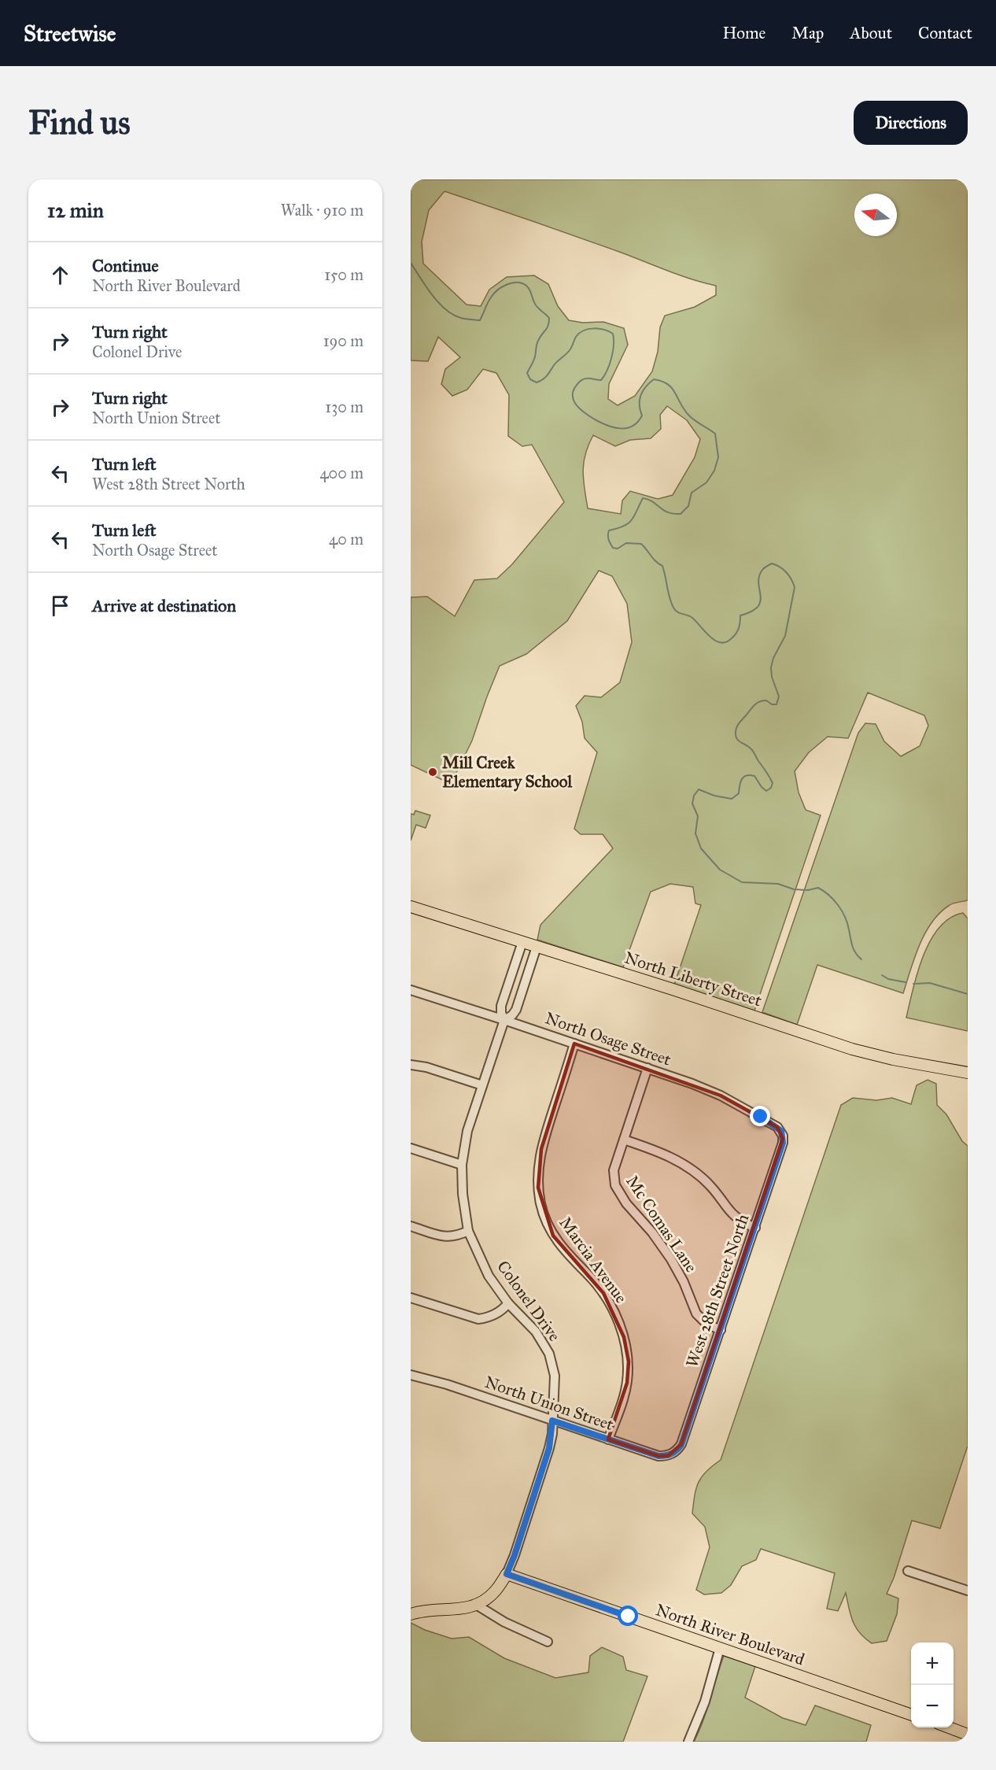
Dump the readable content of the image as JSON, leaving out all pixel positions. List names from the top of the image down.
{
  "streets": {
    "main road": ["North Liberty Street", "North River Boulevard"],
    "street": [
      "North Osage Street",
      "Mc Comas Lane",
      "Marcia Avenue",
      "West 28th Street North",
      "Colonel Drive",
      "North Union Street"
    ]
  },
  "crossings": [
    ["North Liberty Street", "Colonel Drive"],
    ["North Osage Street", "Mc Comas Lane"],
    ["North Osage Street", "Marcia Avenue"],
    ["North Osage Street", "West 28th Street North"],
    ["North Osage Street", "Colonel Drive"],
    ["Mc Comas Lane", "West 28th Street North"],
    ["Marcia Avenue", "North Union Street"],
    ["West 28th Street North", "North Union Street"],
    ["Colonel Drive", "North Union Street"],
    ["Colonel Drive", "North River Boulevard"]
  ],
  "places": ["Mill Creek Elementary School"],
  "north": "left",
  "page": {
    "header": "Streetwise",
    "nav": [
      "Home",
      "Map",
      "About",
      "Contact"
    ],
    "buttons": "Directions",
    "title": "Find us",
    "heading": ["12 min", "Walk · 910 m"],
    "list": [
      ["Continue", "North River Boulevard", "150 m"],
      ["Turn right", "Colonel Drive", "190 m"],
      ["Turn right", "North Union Street", "130 m"],
      ["Turn left", "West 28th Street North", "400 m"],
      ["Turn left", "North Osage Street", "40 m"],
      "Arrive at destination"
    ],
    "map_buttons": ["+", "−"]
  }
}
